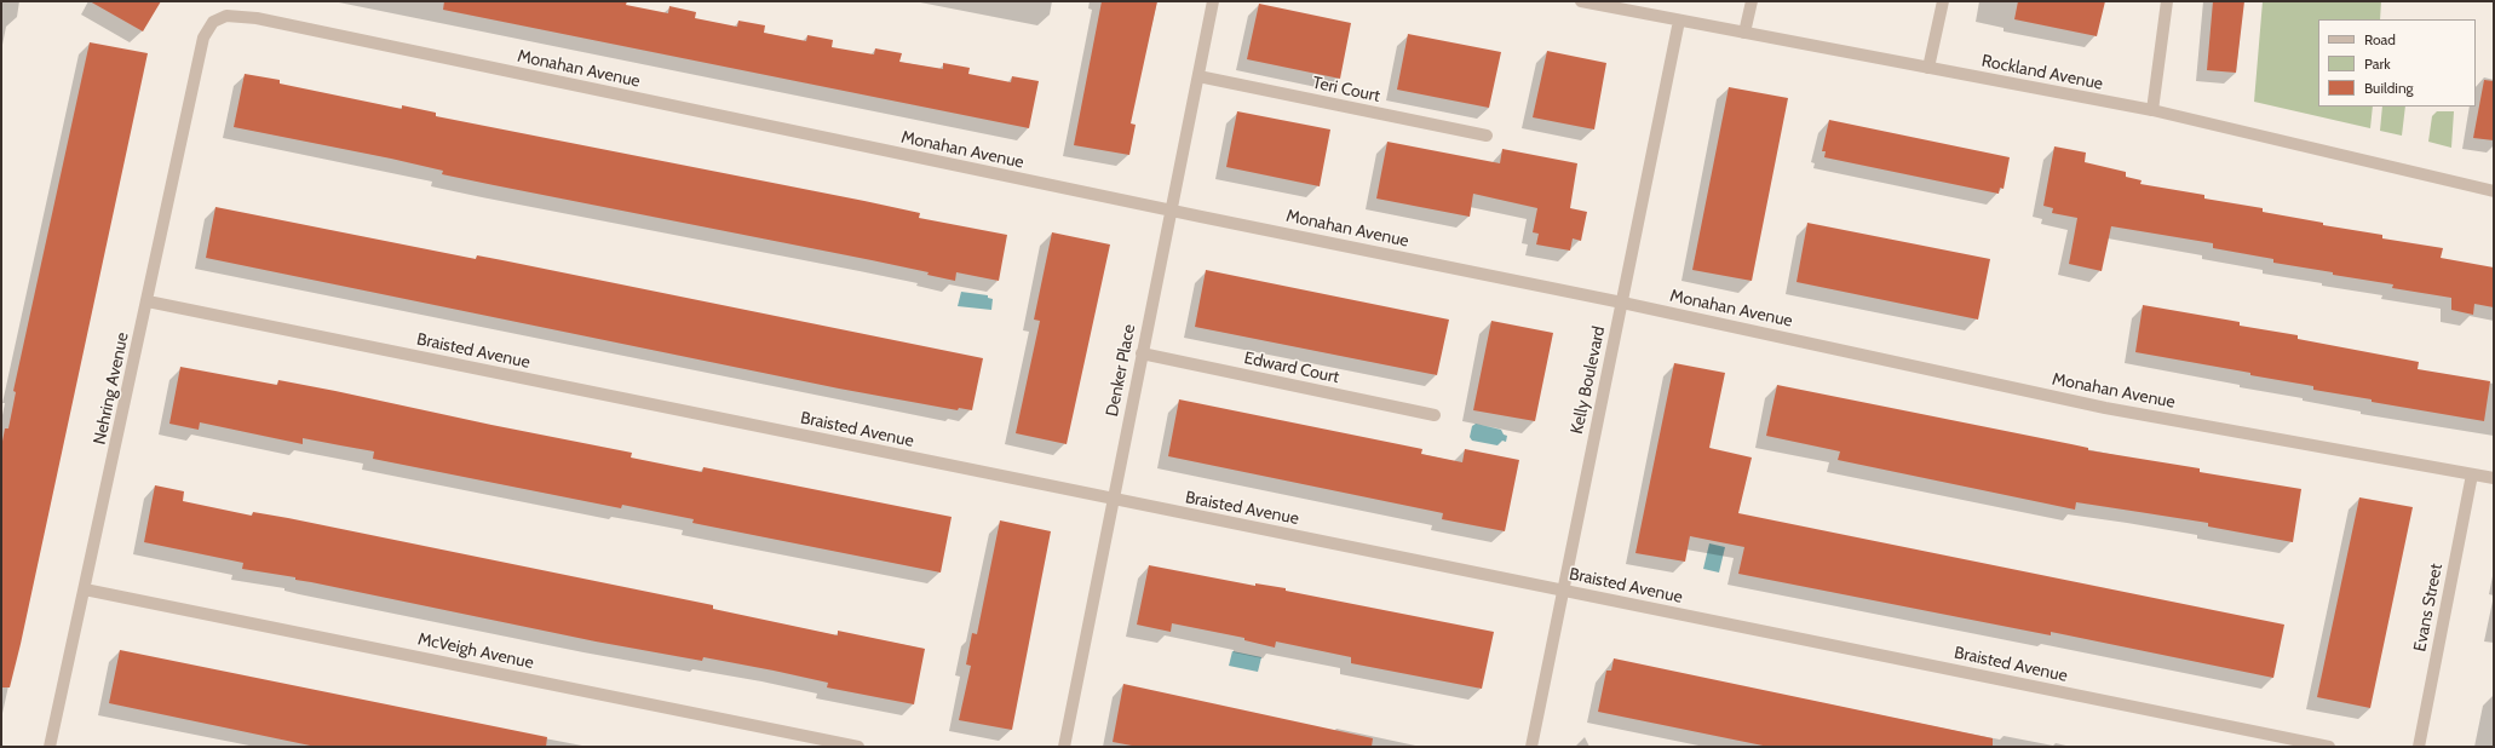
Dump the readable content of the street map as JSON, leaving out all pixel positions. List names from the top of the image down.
{
  "streets": {
    "street": [
      "Monahan Avenue",
      "Rockland Avenue",
      "Teri Court",
      "Braisted Avenue",
      "Edward Court",
      "Denker Place",
      "Kelly Boulevard",
      "Nehring Avenue",
      "Evans Street",
      "McVeigh Avenue"
    ]
  },
  "crossings": [
    ["Monahan Avenue", "Denker Place"],
    ["Monahan Avenue", "Kelly Boulevard"],
    ["Monahan Avenue", "Nehring Avenue"],
    ["Monahan Avenue", "Evans Street"],
    ["Rockland Avenue", "Kelly Boulevard"],
    ["Teri Court", "Denker Place"],
    ["Braisted Avenue", "Denker Place"],
    ["Braisted Avenue", "Kelly Boulevard"],
    ["Braisted Avenue", "Nehring Avenue"],
    ["Edward Court", "Denker Place"],
    ["Nehring Avenue", "McVeigh Avenue"]
  ],
  "legend": ["Road", "Park", "Building"]
}
